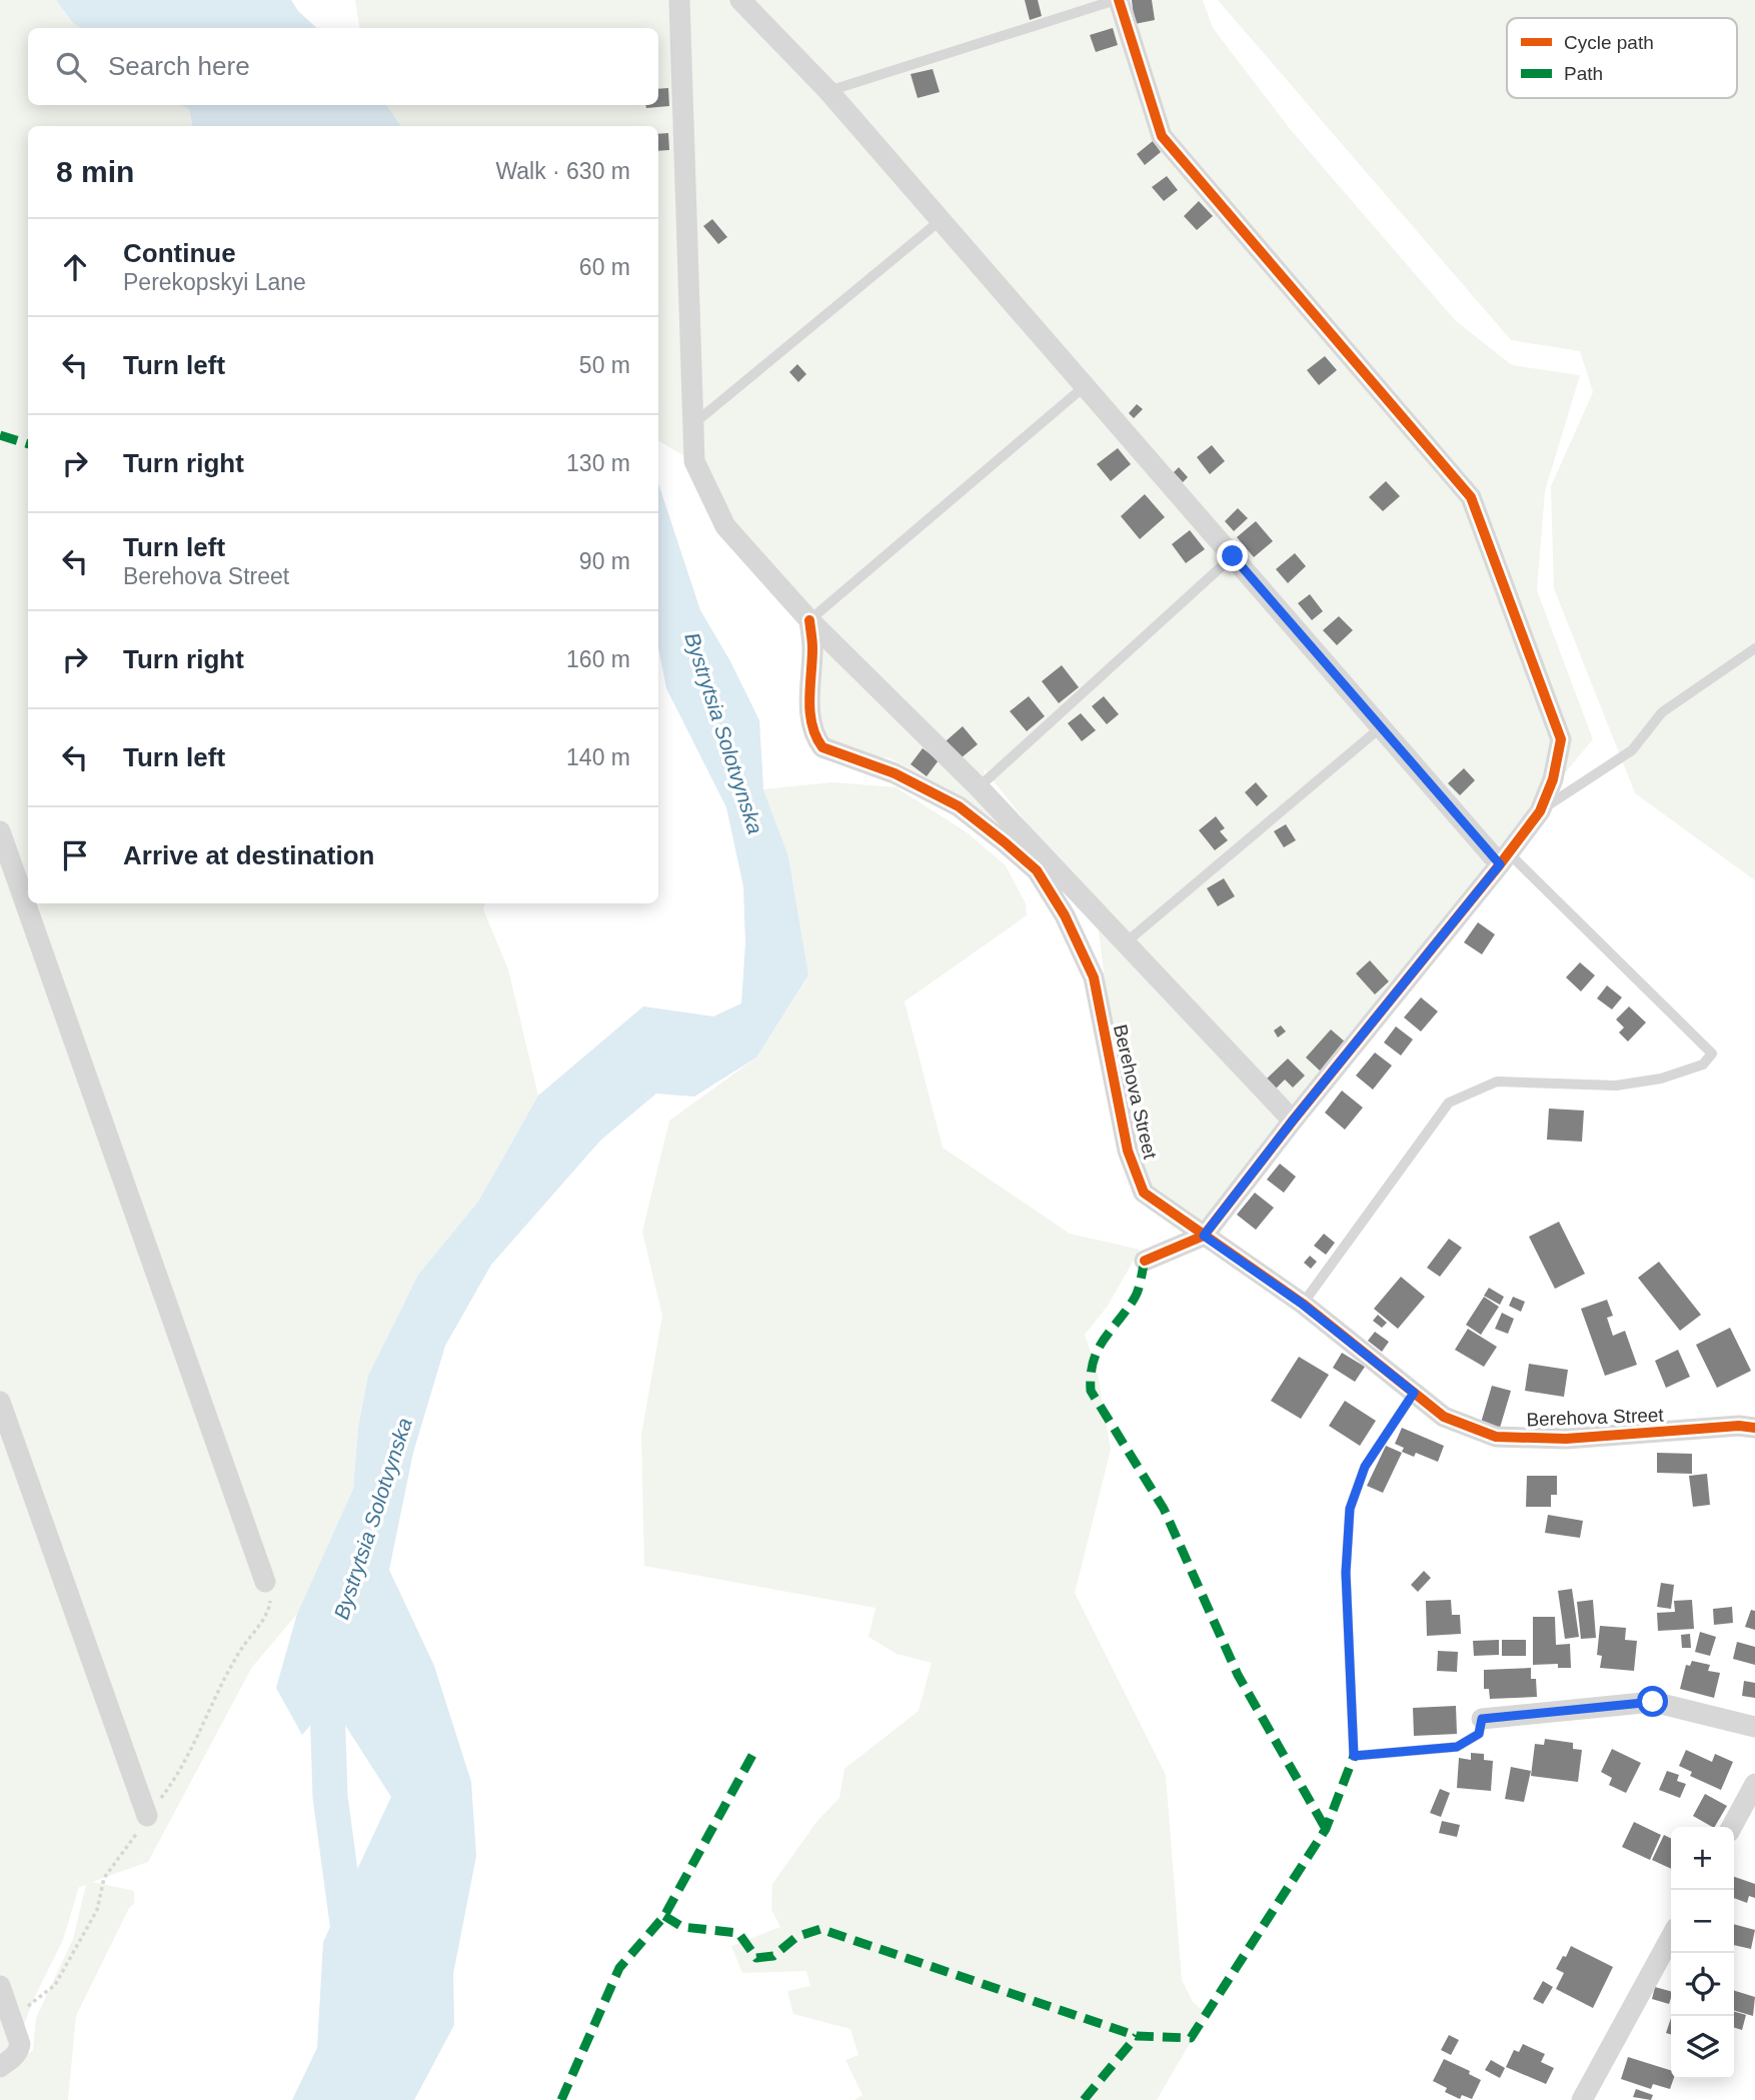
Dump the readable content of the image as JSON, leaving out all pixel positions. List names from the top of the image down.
{
  "streets": {
    "street": ["Berehova Street"]
  },
  "water": ["Bystrytsia Solotvynska"],
  "legend": ["Cycle path", "Path"],
  "page": {
    "search": "Search here",
    "heading": ["8 min", "Walk · 630 m"],
    "list": [
      ["Continue", "Perekopskyi Lane", "60 m"],
      ["Turn left", "50 m"],
      ["Turn right", "130 m"],
      ["Turn left", "Berehova Street", "90 m"],
      ["Turn right", "160 m"],
      ["Turn left", "140 m"],
      "Arrive at destination"
    ],
    "map_buttons": ["+", "−"]
  }
}
